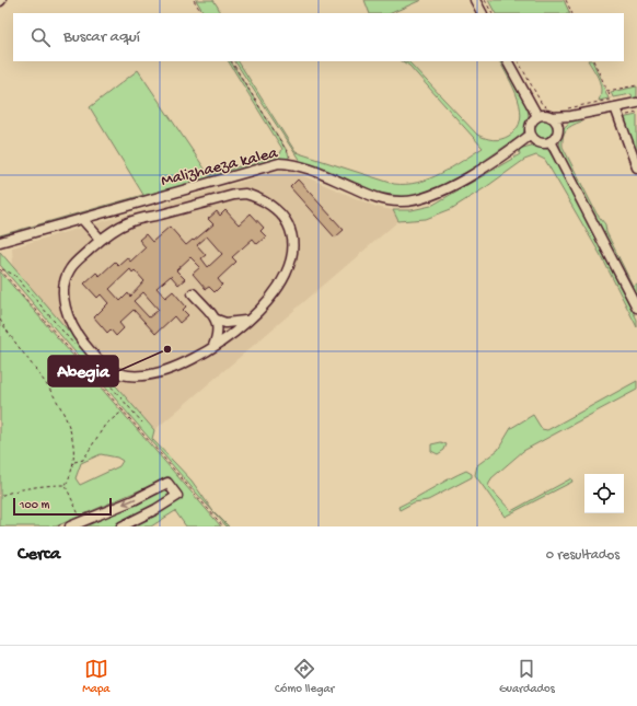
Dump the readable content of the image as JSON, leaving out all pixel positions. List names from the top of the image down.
{
  "streets": {
    "street": ["Malizhaeza kalea"]
  },
  "places": ["Abegia"],
  "scale_bar": "100 m",
  "page": {
    "search": "Buscar aquí",
    "scale": "100 m",
    "heading": ["Cerca", "0 resultados"],
    "nav": ["Mapa", "Cómo llegar", "Guardados"]
  }
}
